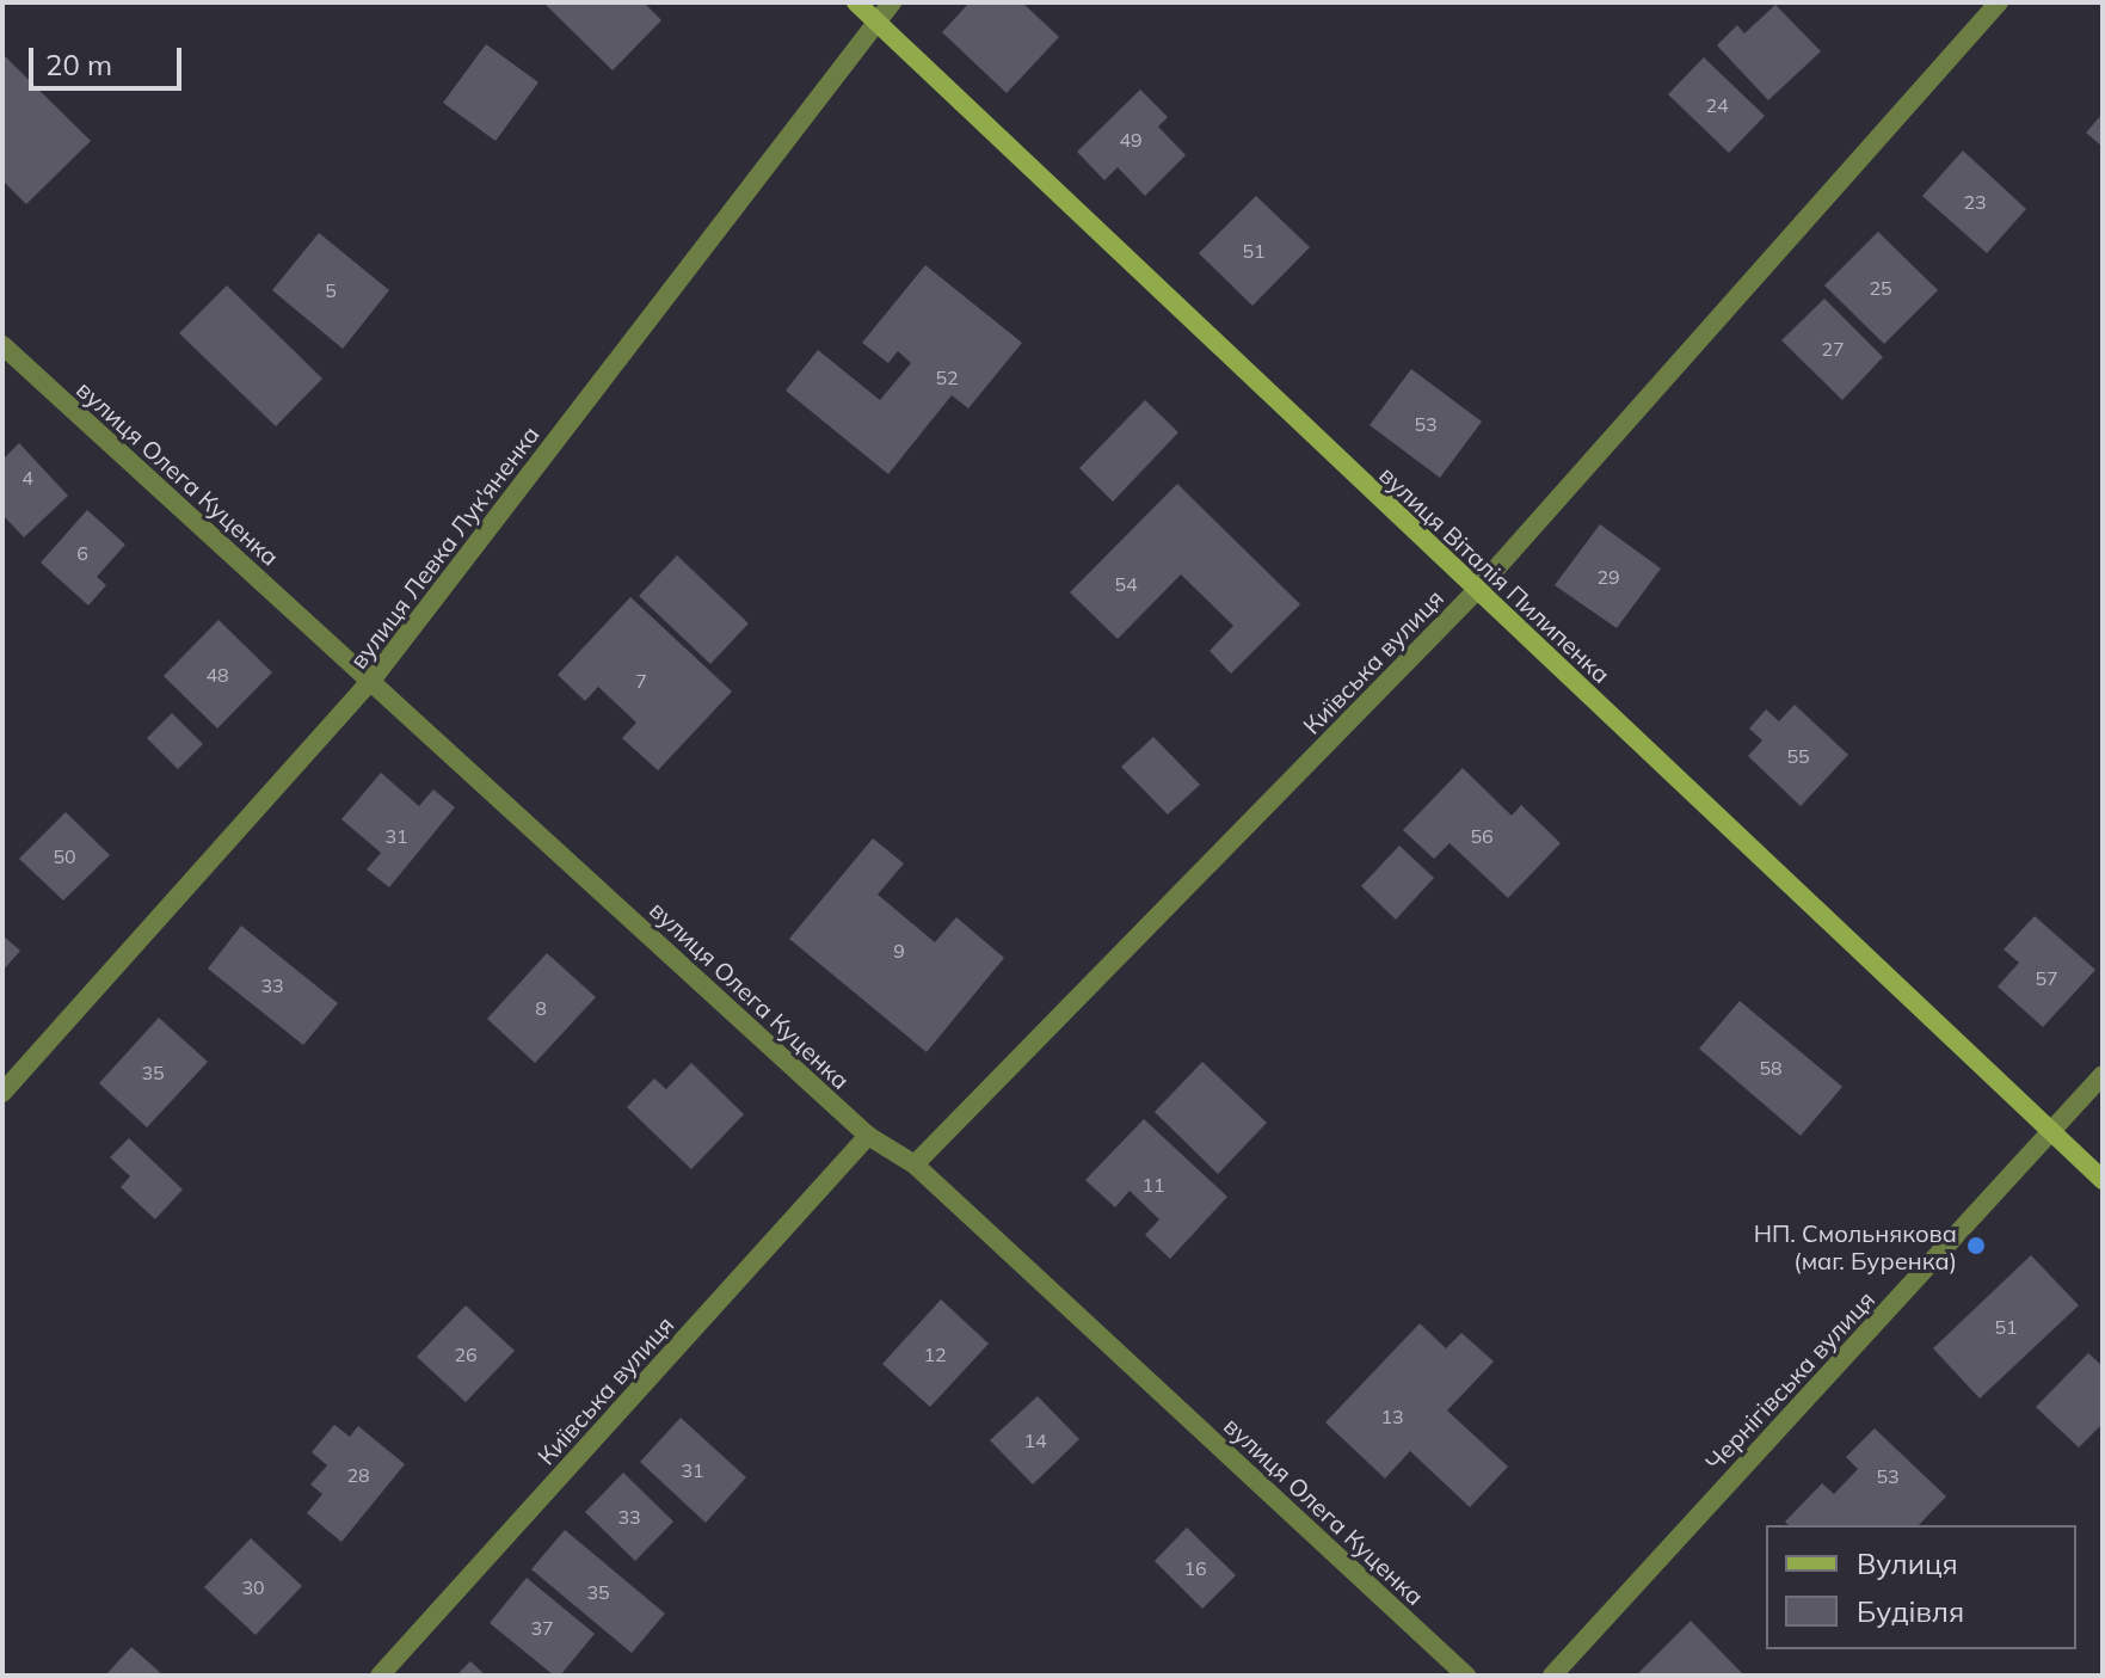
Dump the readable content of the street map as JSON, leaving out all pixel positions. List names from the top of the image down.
{
  "streets": {
    "street": [
      "вулиця Олега Куценка",
      "вулиця Левка Лук'яненка",
      "вулиця Віталія Пилипенка",
      "Київська вулиця",
      "Чернігівська вулиця"
    ]
  },
  "crossings": [
    ["вулиця Олега Куценка", "вулиця Левка Лук'яненка"],
    ["вулиця Олега Куценка", "Київська вулиця"],
    ["вулиця Левка Лук'яненка", "вулиця Віталія Пилипенка"],
    ["вулиця Віталія Пилипенка", "Київська вулиця"],
    ["вулиця Віталія Пилипенка", "Чернігівська вулиця"]
  ],
  "places": ["НП. Смольнякова (маг. Буренка)"],
  "house_numbers": [
    "24",
    "49",
    "23",
    "51",
    "25",
    "5",
    "27",
    "52",
    "53",
    "4",
    "6",
    "29",
    "54",
    "48",
    "7",
    "55",
    "31",
    "56",
    "50",
    "9",
    "57",
    "33",
    "8",
    "58",
    "35",
    "11",
    "51",
    "26",
    "12",
    "13",
    "14",
    "31",
    "28",
    "53",
    "33",
    "16",
    "30",
    "35",
    "37"
  ],
  "legend": ["Вулиця", "Будівля"],
  "scale_bar": "20 m"
}
